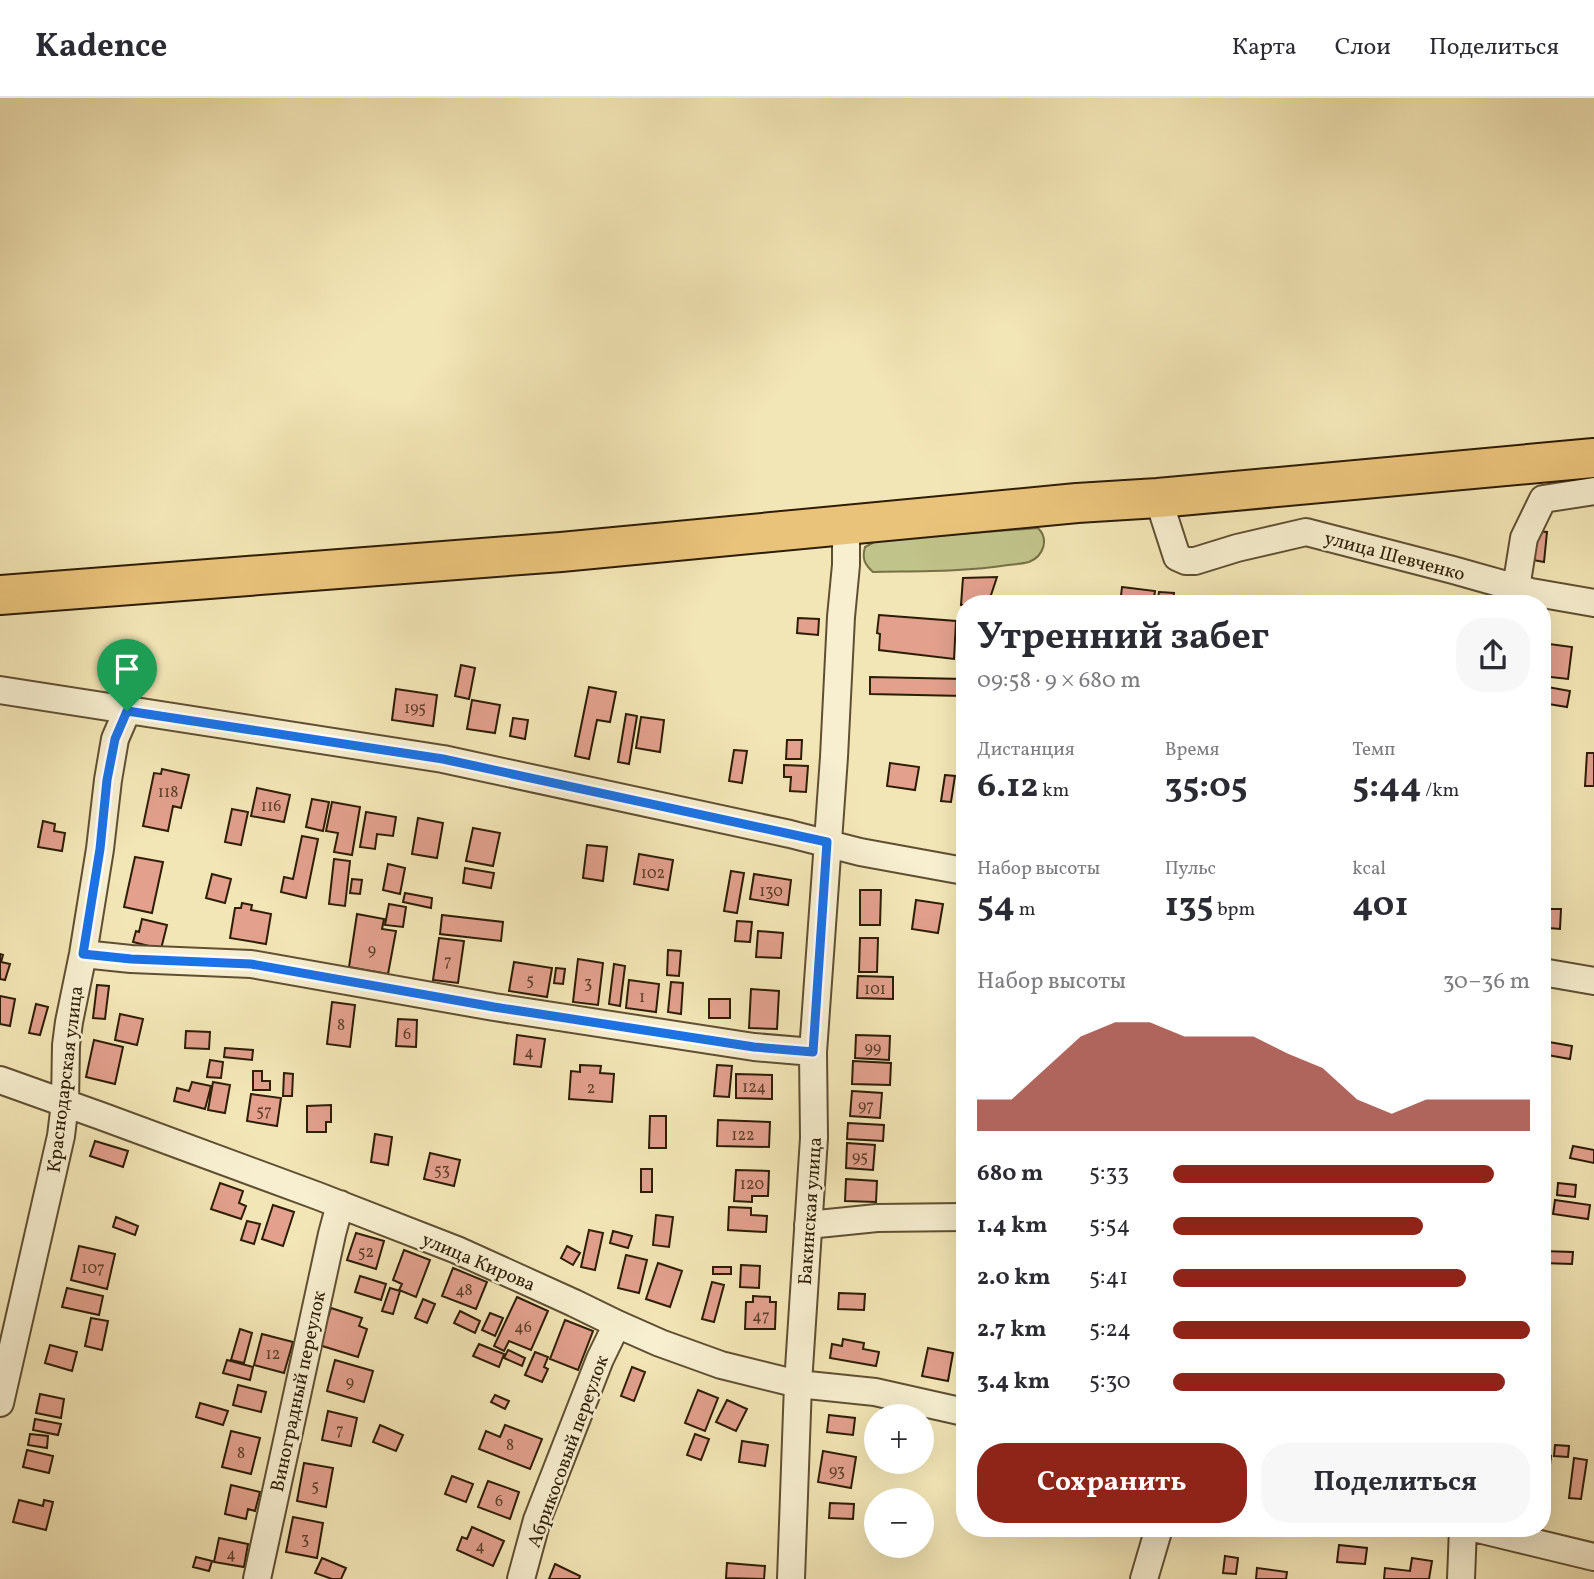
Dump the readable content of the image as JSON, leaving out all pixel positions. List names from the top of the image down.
{
  "streets": {
    "street": [
      "улица Шевченко",
      "Краснодарская улица",
      "Бакинская улица",
      "улица Кирова",
      "Виноградный переулок",
      "Абрикосовый переулок"
    ]
  },
  "crossings": [
    ["Краснодарская улица", "улица Кирова"],
    ["Бакинская улица", "улица Кирова"],
    ["улица Кирова", "Виноградный переулок"],
    ["улица Кирова", "Абрикосовый переулок"]
  ],
  "house_numbers": [
    "195",
    "118",
    "116",
    "102",
    "130",
    "9",
    "7",
    "5",
    "3",
    "101",
    "1",
    "8",
    "6",
    "99",
    "4",
    "124",
    "2",
    "97",
    "57",
    "122",
    "95",
    "53",
    "120",
    "52",
    "107",
    "48",
    "47",
    "46",
    "12",
    "9",
    "7",
    "8",
    "8",
    "93",
    "5",
    "6",
    "3",
    "4",
    "4"
  ],
  "page": {
    "header": "Kadence",
    "nav": ["Карта", "Слои", "Поделиться"],
    "heading": ["Утренний забег", "09:58 · 9 × 680 m"],
    "stats": [
      ["Дистанция", "6.12 km"],
      ["Время", "35:05"],
      ["Темп", "5:44 /km"],
      ["Набор высоты", "54 m"],
      ["Пульс", "135 bpm"],
      ["kcal", "401"]
    ],
    "chart": ["Набор высоты", "30–36 m"],
    "list": [
      {
        "name": "680 m",
        "note": "5:33"
      },
      {
        "name": "1.4 km",
        "note": "5:54"
      },
      {
        "name": "2.0 km",
        "note": "5:41"
      },
      {
        "name": "2.7 km",
        "note": "5:24"
      },
      {
        "name": "3.4 km",
        "note": "5:30"
      }
    ],
    "map_buttons": ["+", "−"],
    "buttons": ["Сохранить", "Поделиться"]
  }
}
